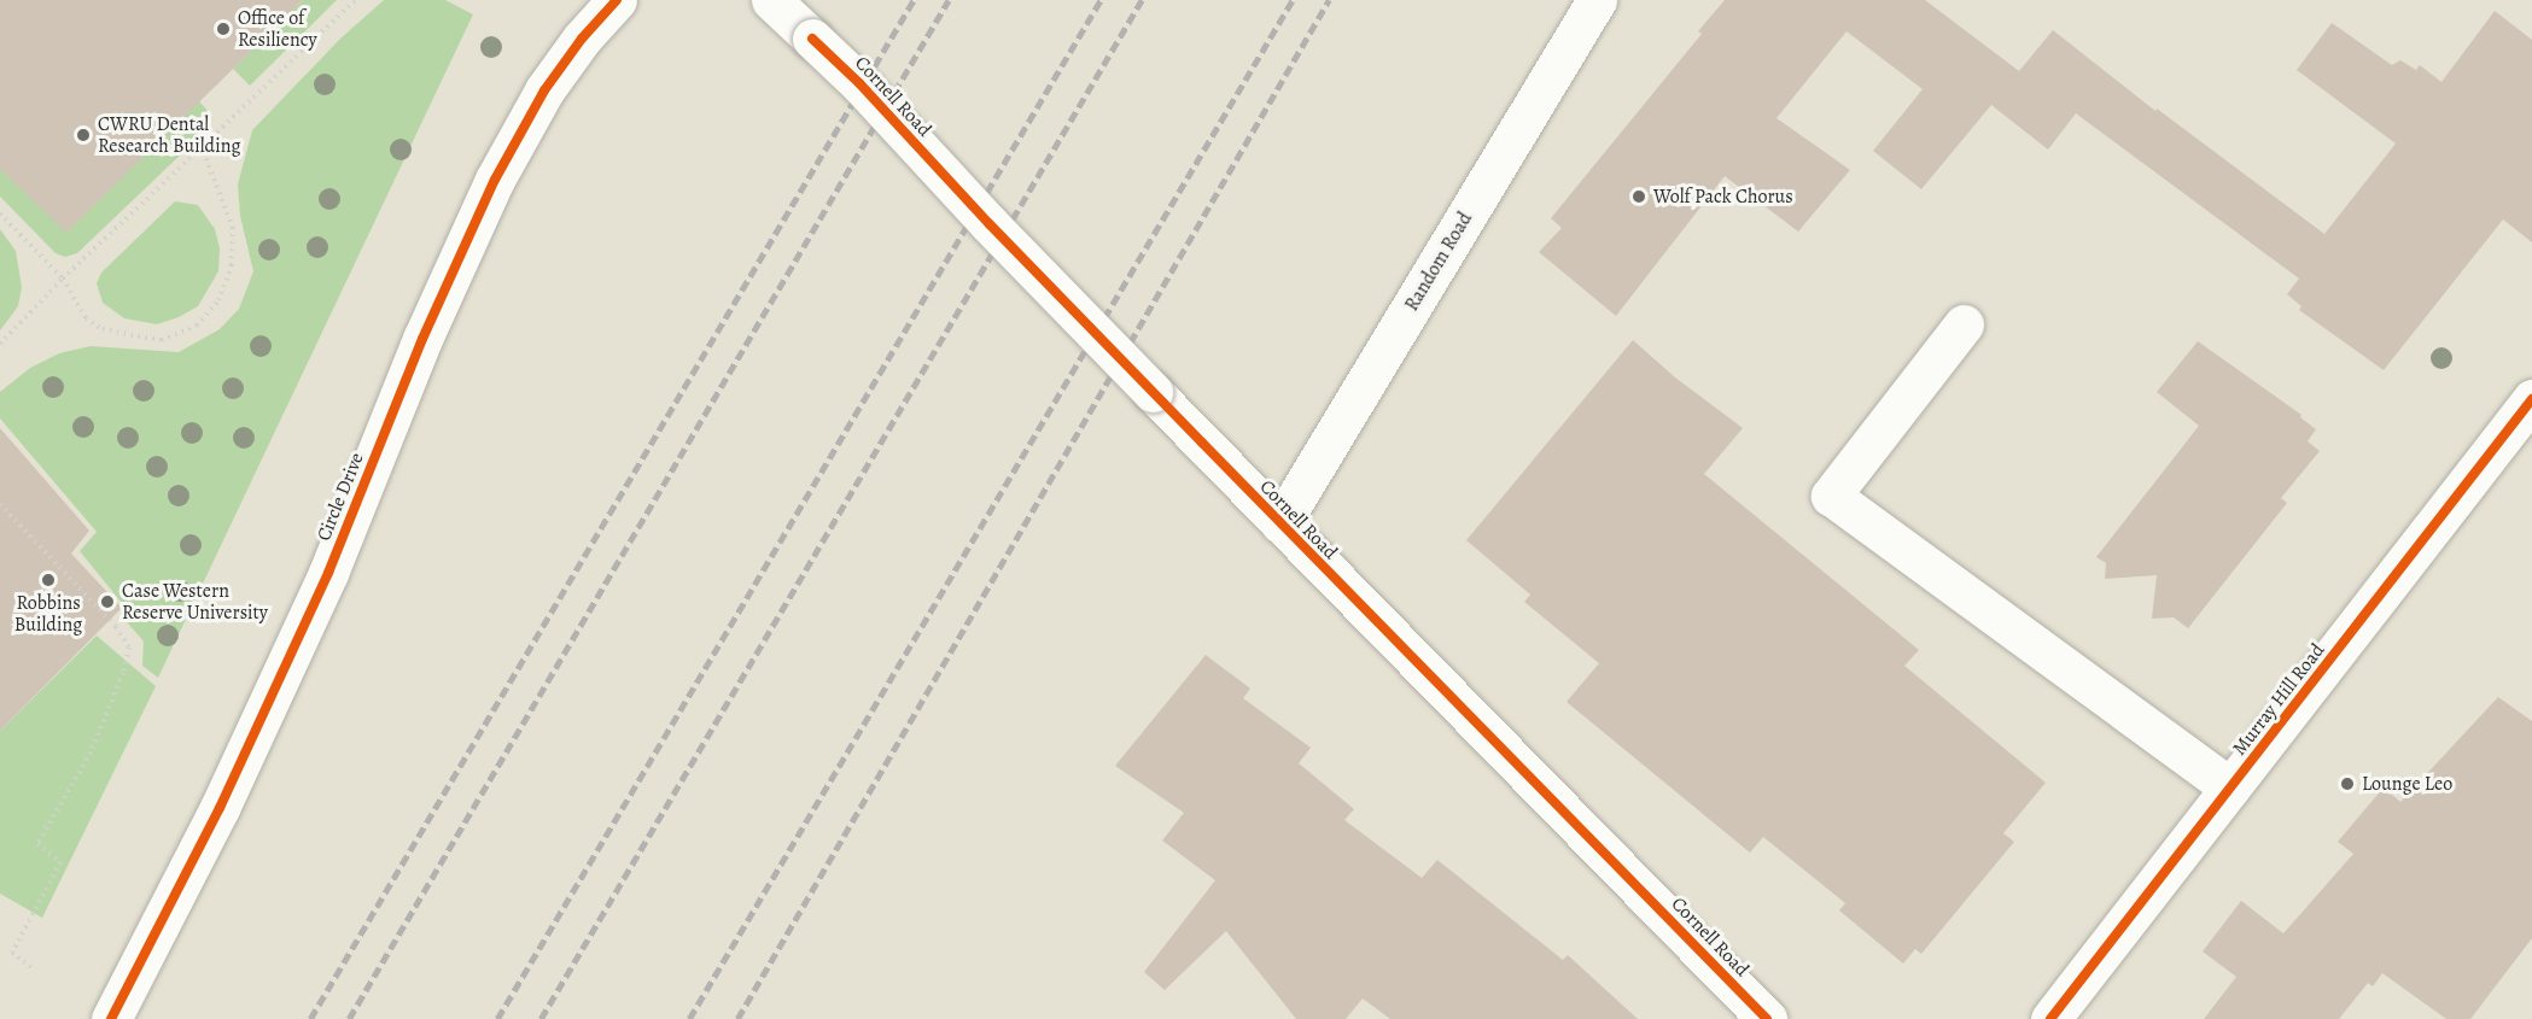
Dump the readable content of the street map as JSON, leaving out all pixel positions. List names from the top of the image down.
{
  "streets": {
    "street": [
      "Cornell Road",
      "Random Road",
      "Circle Drive",
      "Murray Hill Road"
    ]
  },
  "crossings": [
    ["Cornell Road", "Random Road"]
  ],
  "places": [
    "Office of Resiliency",
    "CWRU Dental Research Building",
    "Wolf Pack Chorus",
    "Robbins Building",
    "Case Western Reserve University",
    "Lounge Leo"
  ]
}
